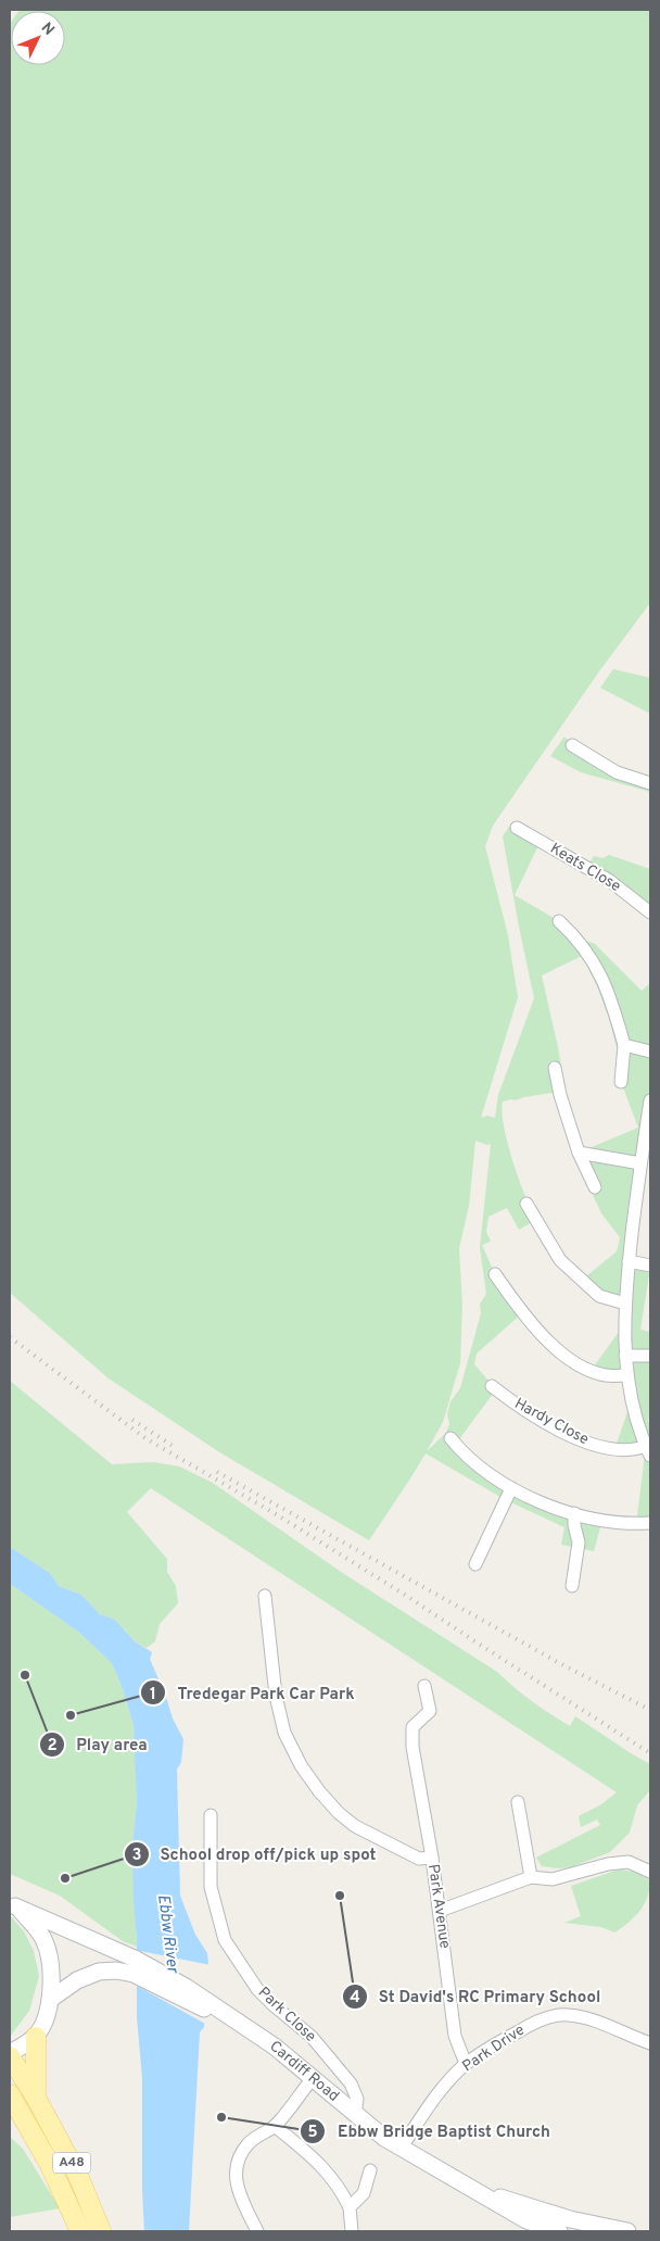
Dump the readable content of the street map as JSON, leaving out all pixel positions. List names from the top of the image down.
{
  "streets": {
    "main road": ["Cardiff Road", "A48"],
    "street": [
      "Keats Close",
      "Hardy Close",
      "Park Avenue",
      "Park Close",
      "Park Drive"
    ]
  },
  "crossings": [
    ["Park Avenue", "Park Drive"],
    ["Park Close", "Cardiff Road"],
    ["Park Drive", "Cardiff Road"]
  ],
  "water": ["Ebbw River"],
  "places": [
    "Play area",
    "Tredegar Park Car Park",
    "School drop off/pick up spot",
    "St David's RC Primary School",
    "Ebbw Bridge Baptist Church"
  ],
  "north": "top right"
}
